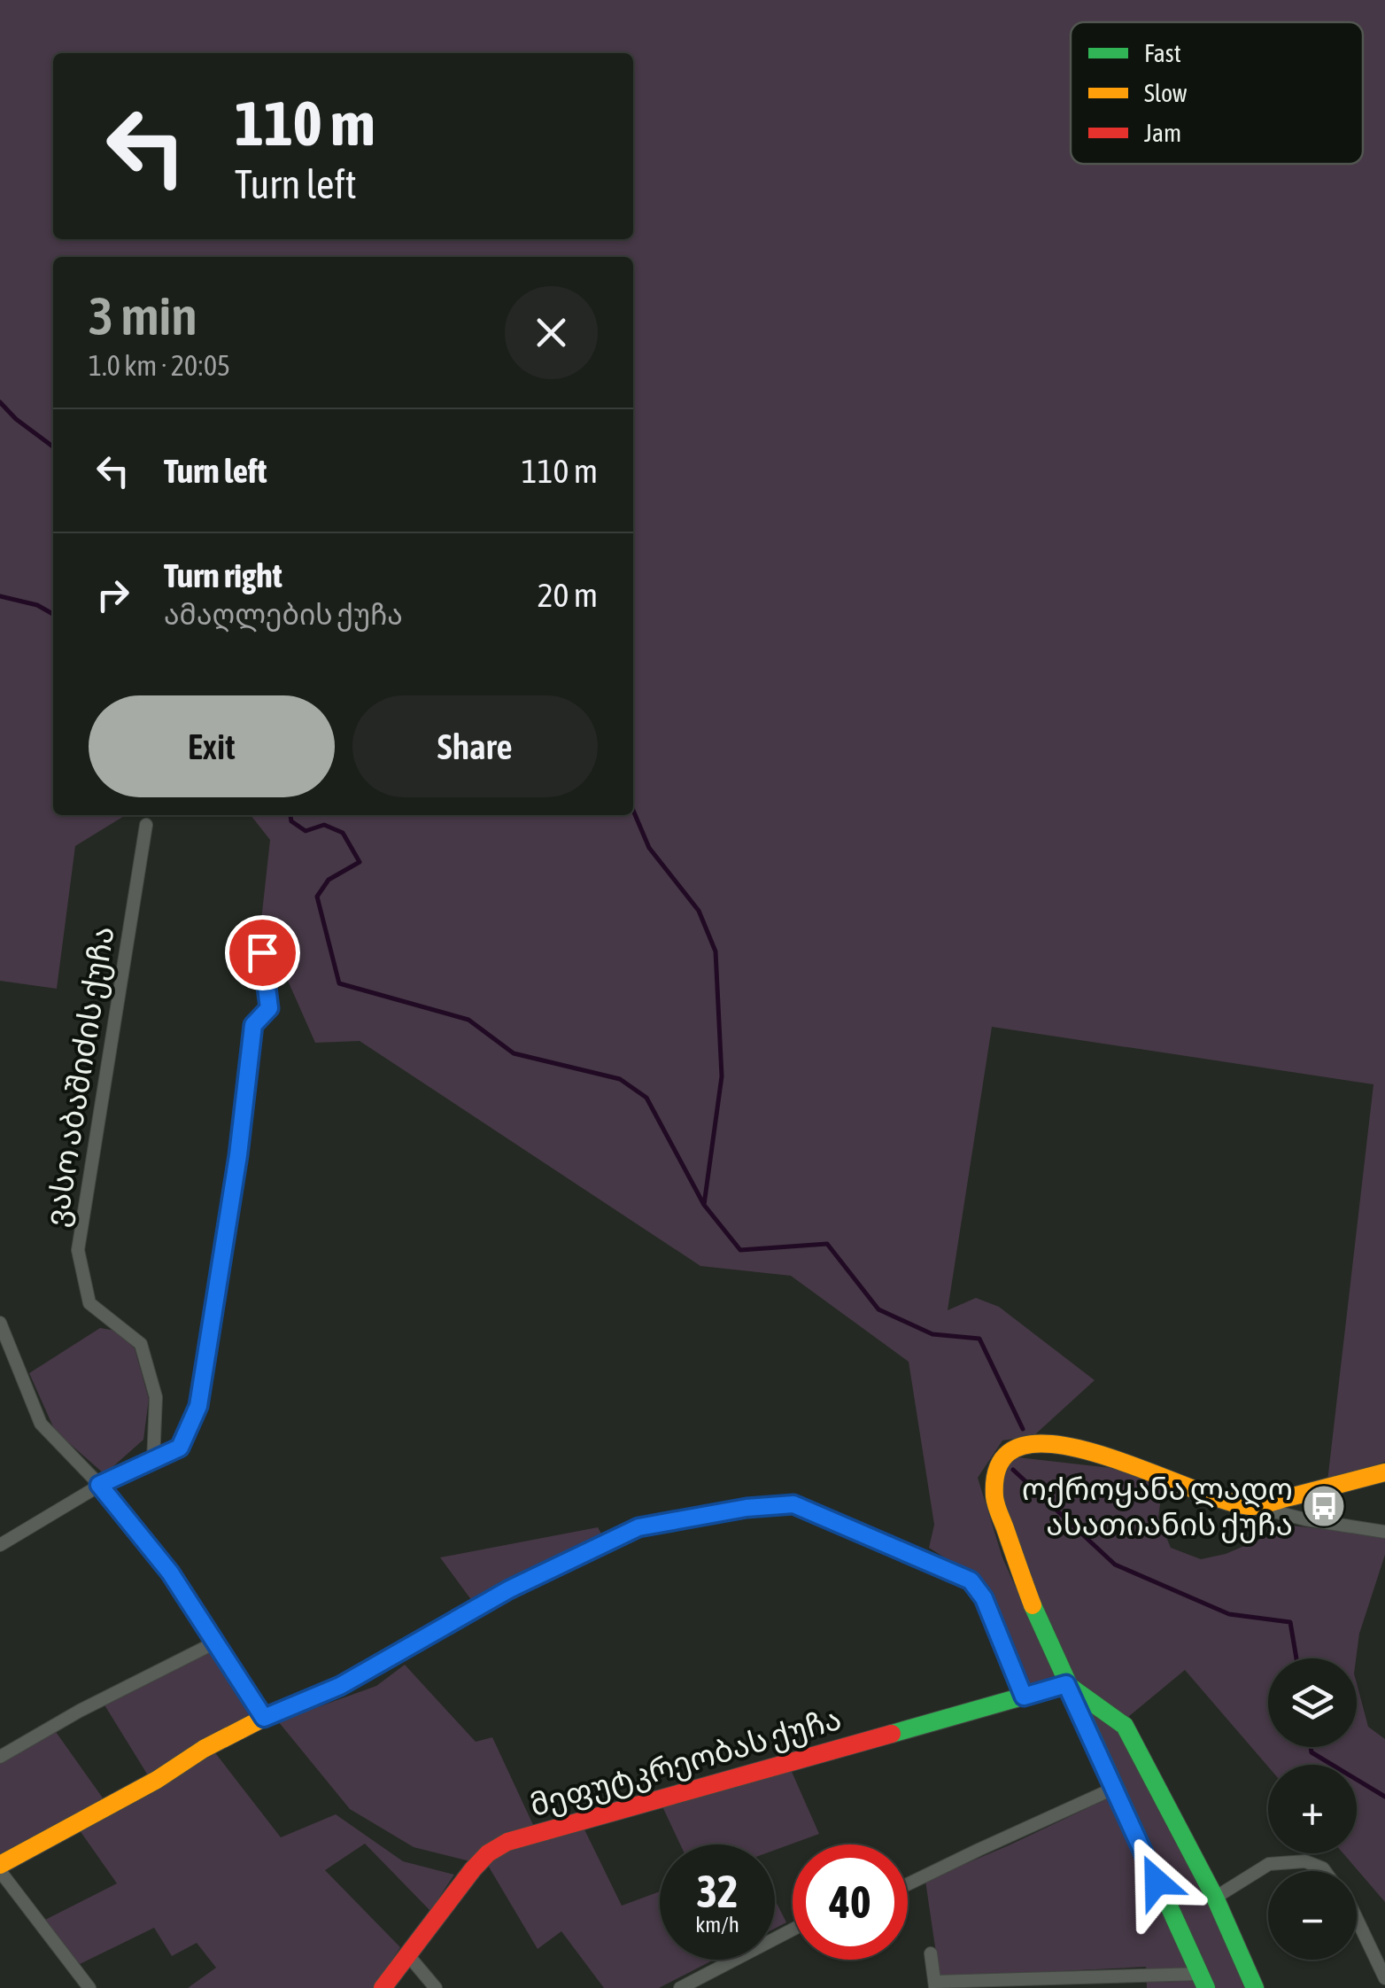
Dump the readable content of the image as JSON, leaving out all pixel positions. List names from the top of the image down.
{
  "streets": {
    "street": ["ვასო აბაშიძის ქუჩა", "მეფუტკრეობას ქუჩა"]
  },
  "places": {
    "bus stop": ["ოქროყანა ლადო ასათიანის ქუჩა"]
  },
  "legend": ["Fast", "Slow", "Jam"],
  "page": {
    "turn": ["110 m", "Turn left"],
    "heading": ["3 min", "1.0 km · 20:05"],
    "list": [
      {
        "name": "Turn left",
        "value": "110 m"
      },
      {
        "name": "Turn right",
        "note": "ამაღლების ქუჩა",
        "value": "20 m"
      }
    ],
    "buttons": ["Exit", "Share"],
    "map_buttons": ["+", "−"],
    "speed": "32 km/h",
    "limit": "40"
  }
}
